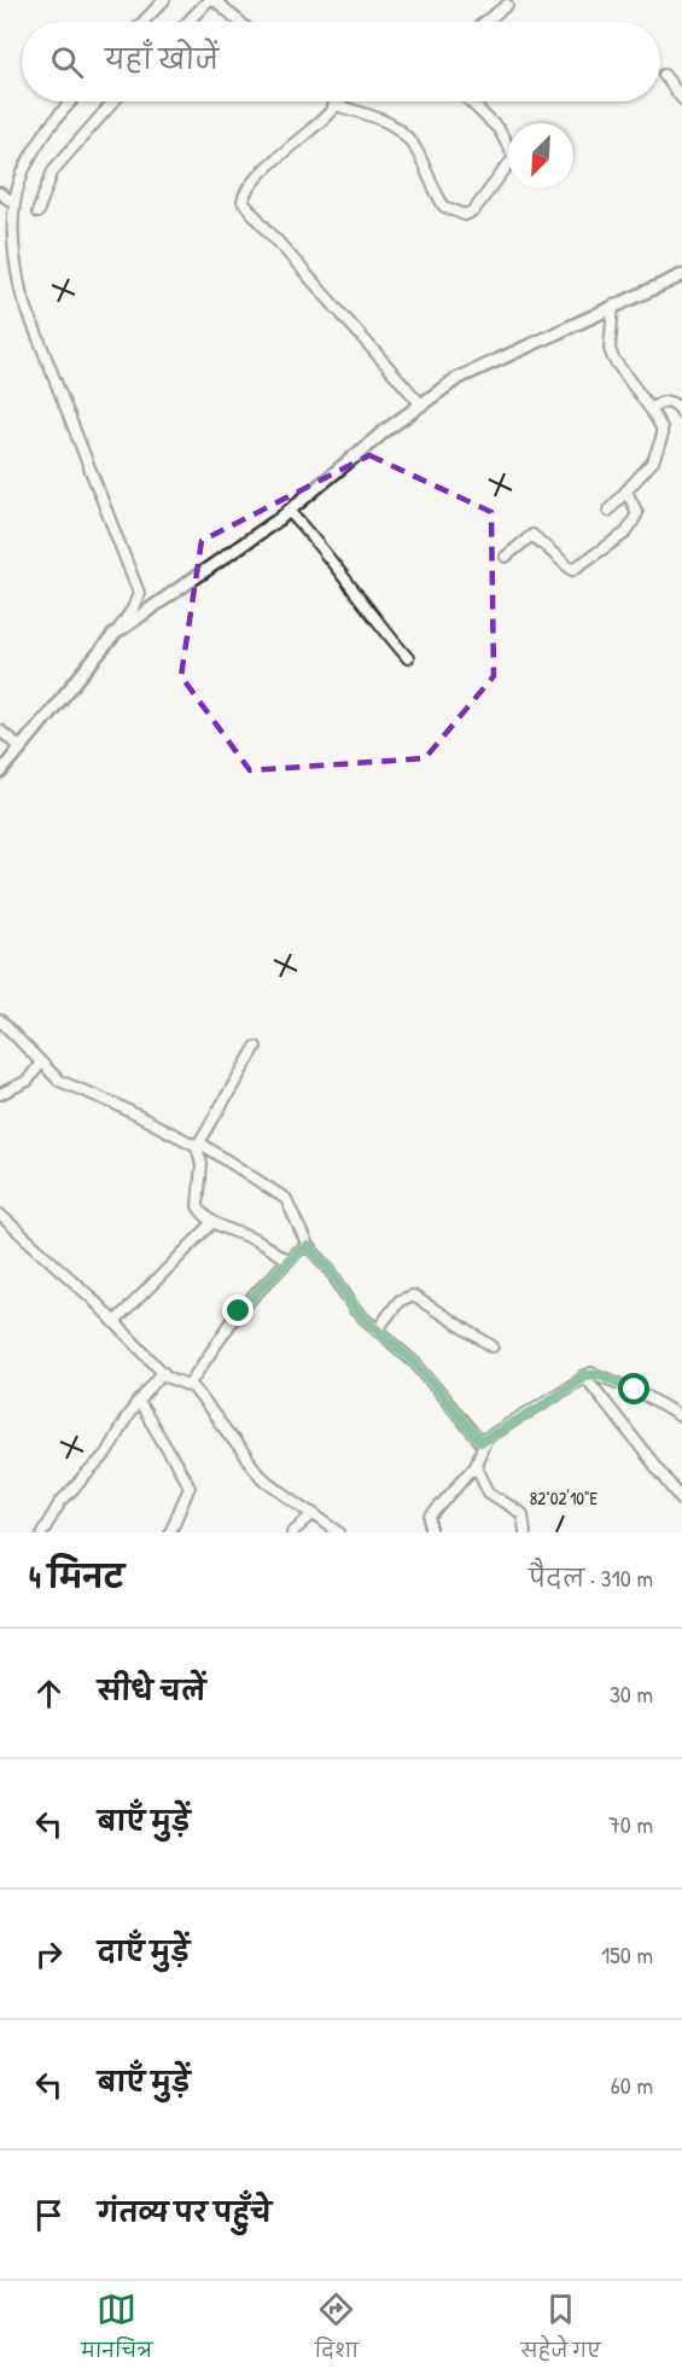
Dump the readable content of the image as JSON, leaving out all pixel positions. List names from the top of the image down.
{
  "north": "bottom left",
  "page": {
    "search": "यहाँ खोजें",
    "heading": ["4 मिनट", "पैदल · 310 m"],
    "list": [
      ["सीधे चलें", "30 m"],
      ["बाएँ मुड़ें", "70 m"],
      ["दाएँ मुड़ें", "150 m"],
      ["बाएँ मुड़ें", "60 m"],
      "गंतव्य पर पहुँचे"
    ],
    "nav": ["मानचित्र", "दिशा", "सहेजे गए"]
  },
  "coordinates": ["82°02'10\"E"]
}
